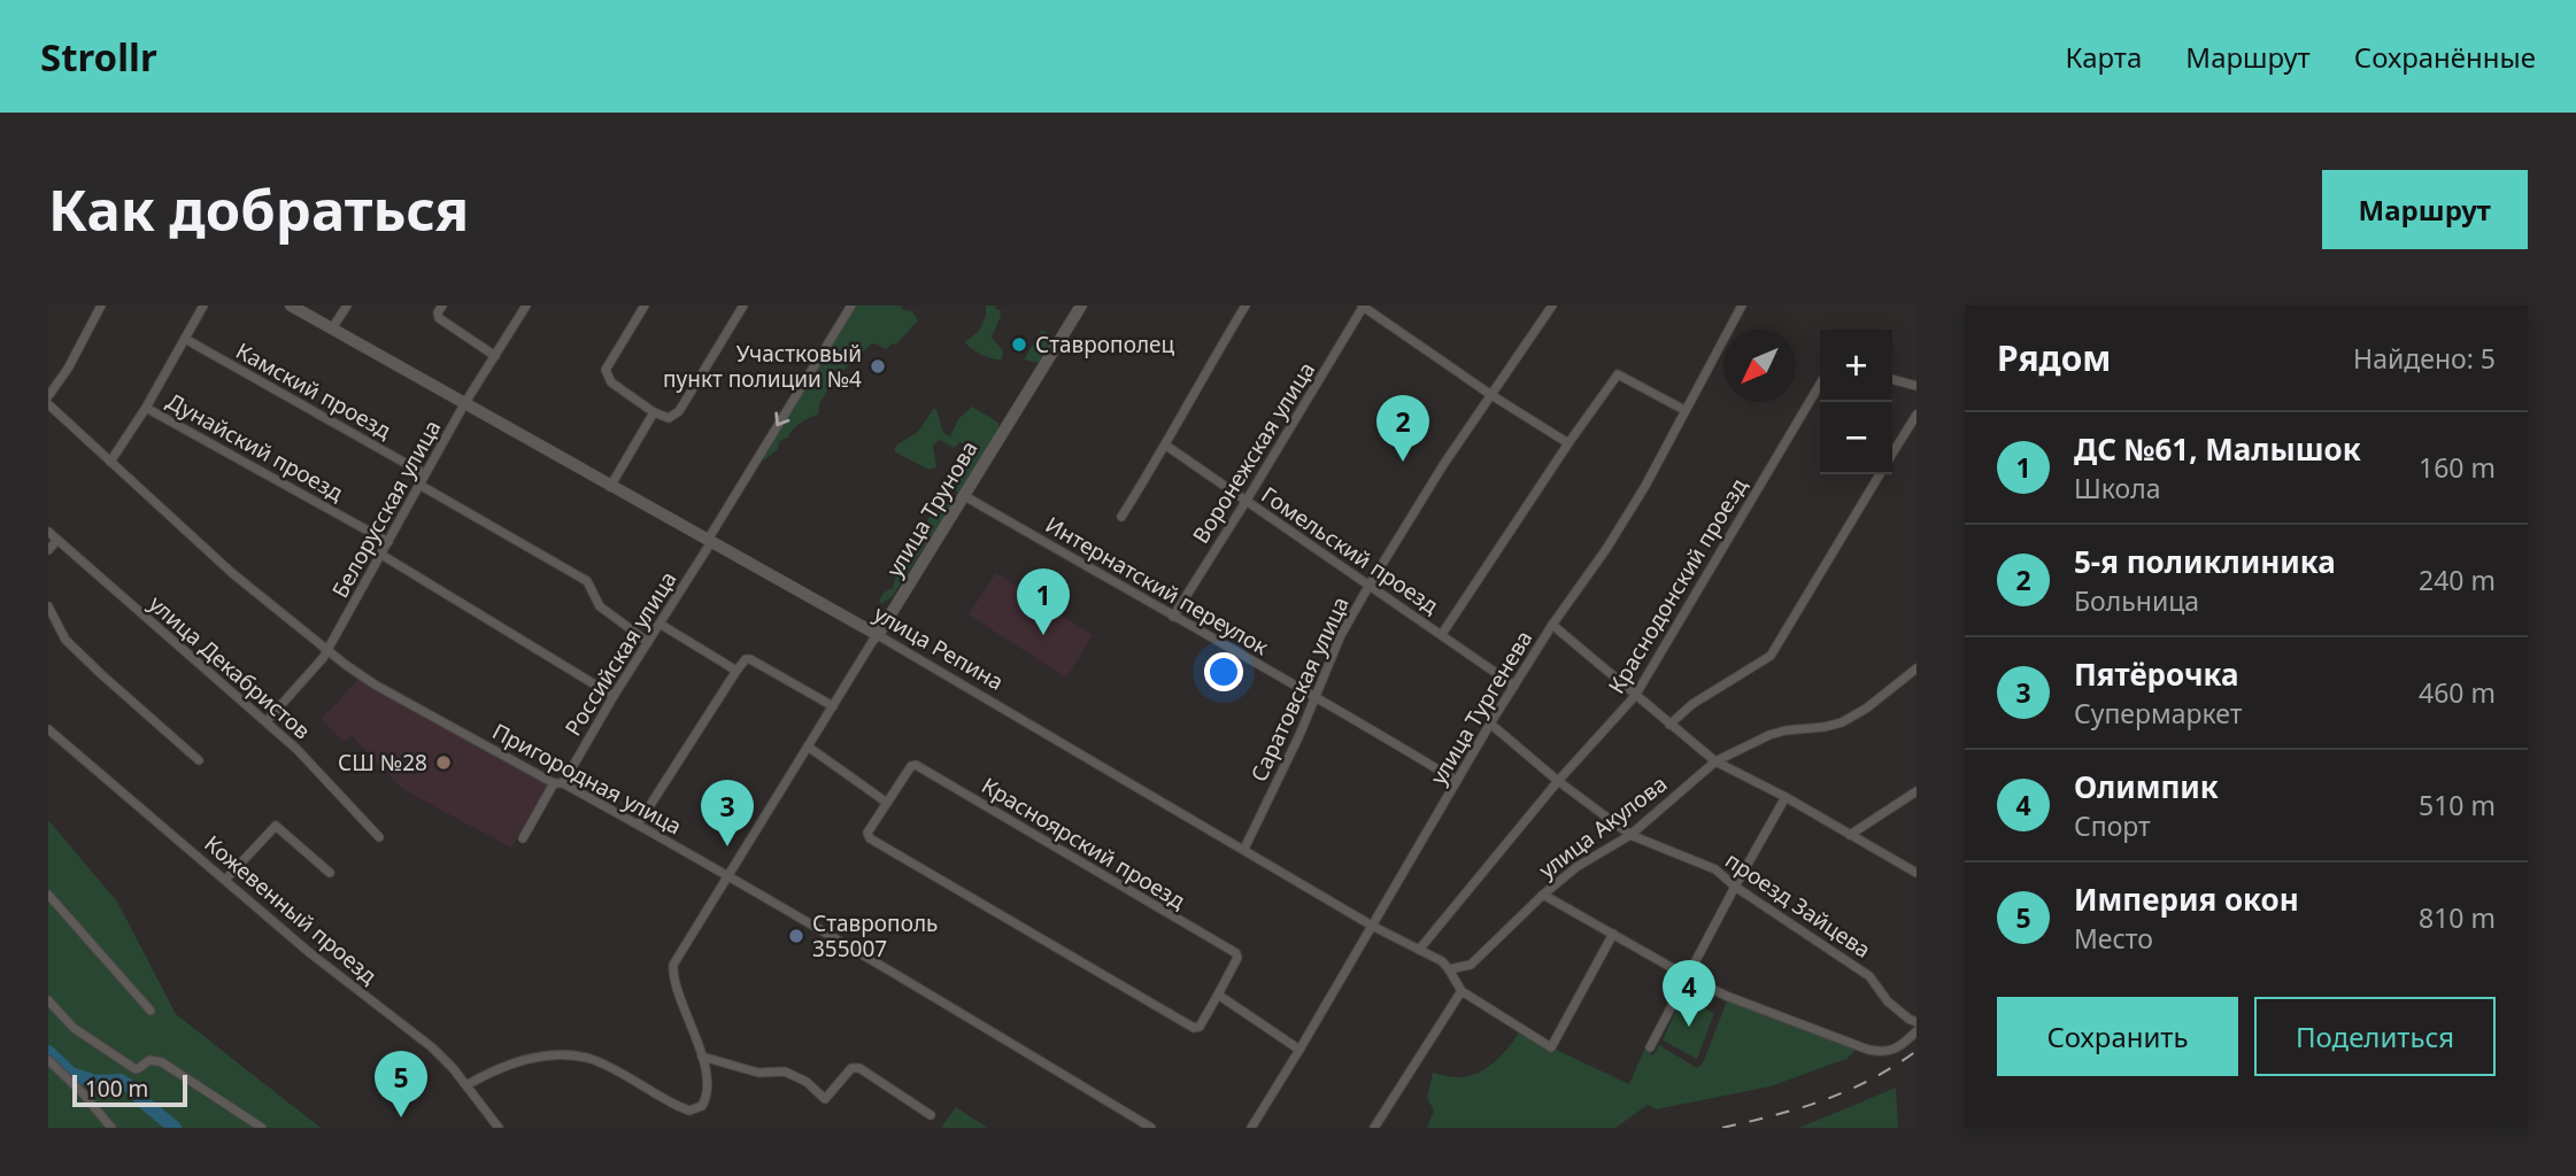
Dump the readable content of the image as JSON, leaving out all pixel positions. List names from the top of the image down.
{
  "streets": {
    "street": [
      "Камский проезд",
      "Дунайский проезд",
      "Воронежская улица",
      "Белорусская улица",
      "улица Трунова",
      "Гомельский проезд",
      "Интернатский переулок",
      "Краснодонский проезд",
      "улица Репина",
      "Российская улица",
      "улица Декабристов",
      "Саратовская улица",
      "улица Тургенева",
      "Пригородная улица",
      "улица Акулова",
      "Красноярский проезд",
      "проезд Зайцева",
      "Кожевенный проезд"
    ]
  },
  "crossings": [
    ["Камский проезд", "Белорусская улица"],
    ["Дунайский проезд", "Белорусская улица"],
    ["Воронежская улица", "Гомельский проезд"],
    ["Воронежская улица", "Интернатский переулок"],
    ["Белорусская улица", "улица Репина"],
    ["Белорусская улица", "улица Декабристов"],
    ["Белорусская улица", "Пригородная улица"],
    ["улица Трунова", "Интернатский переулок"],
    ["улица Трунова", "улица Репина"],
    ["улица Трунова", "Пригородная улица"],
    ["улица Трунова", "Кожевенный проезд"],
    ["Гомельский проезд", "Саратовская улица"],
    ["Гомельский проезд", "улица Тургенева"],
    ["Интернатский переулок", "Саратовская улица"],
    ["Интернатский переулок", "улица Тургенева"],
    ["Краснодонский проезд", "улица Репина"],
    ["Краснодонский проезд", "проезд Зайцева"],
    ["улица Репина", "Российская улица"],
    ["улица Репина", "Саратовская улица"],
    ["улица Репина", "улица Тургенева"],
    ["улица Репина", "улица Акулова"],
    ["Российская улица", "Пригородная улица"],
    ["улица Тургенева", "проезд Зайцева"],
    ["улица Акулова", "проезд Зайцева"]
  ],
  "one_way": ["Российская улица"],
  "places": [
    "Ставрополец",
    "Участковый пункт полиции №4",
    "СШ №28",
    "Ставрополь 355007"
  ],
  "scale_bar": "100 m",
  "north": "bottom left",
  "page": {
    "header": "Strollr",
    "nav": ["Карта", "Маршрут", "Сохранённые"],
    "buttons": [
      "Маршрут",
      ["Сохранить", "Поделиться"]
    ],
    "title": "Как добраться",
    "heading": ["Рядом", "Найдено: 5"],
    "map_buttons": ["+", "−"],
    "pins": [
      "2",
      "1",
      "3",
      "4",
      "5"
    ],
    "list": [
      {
        "mark": "1",
        "name": "ДС №61, Малышок",
        "note": "Школа",
        "value": "160 m"
      },
      {
        "mark": "2",
        "name": "5-я поликлиника",
        "note": "Больница",
        "value": "240 m"
      },
      {
        "mark": "3",
        "name": "Пятёрочка",
        "note": "Супермаркет",
        "value": "460 m"
      },
      {
        "mark": "4",
        "name": "Олимпик",
        "note": "Спорт",
        "value": "510 m"
      },
      {
        "mark": "5",
        "name": "Империя окон",
        "note": "Место",
        "value": "810 m"
      }
    ],
    "scale": "100 m"
  }
}
